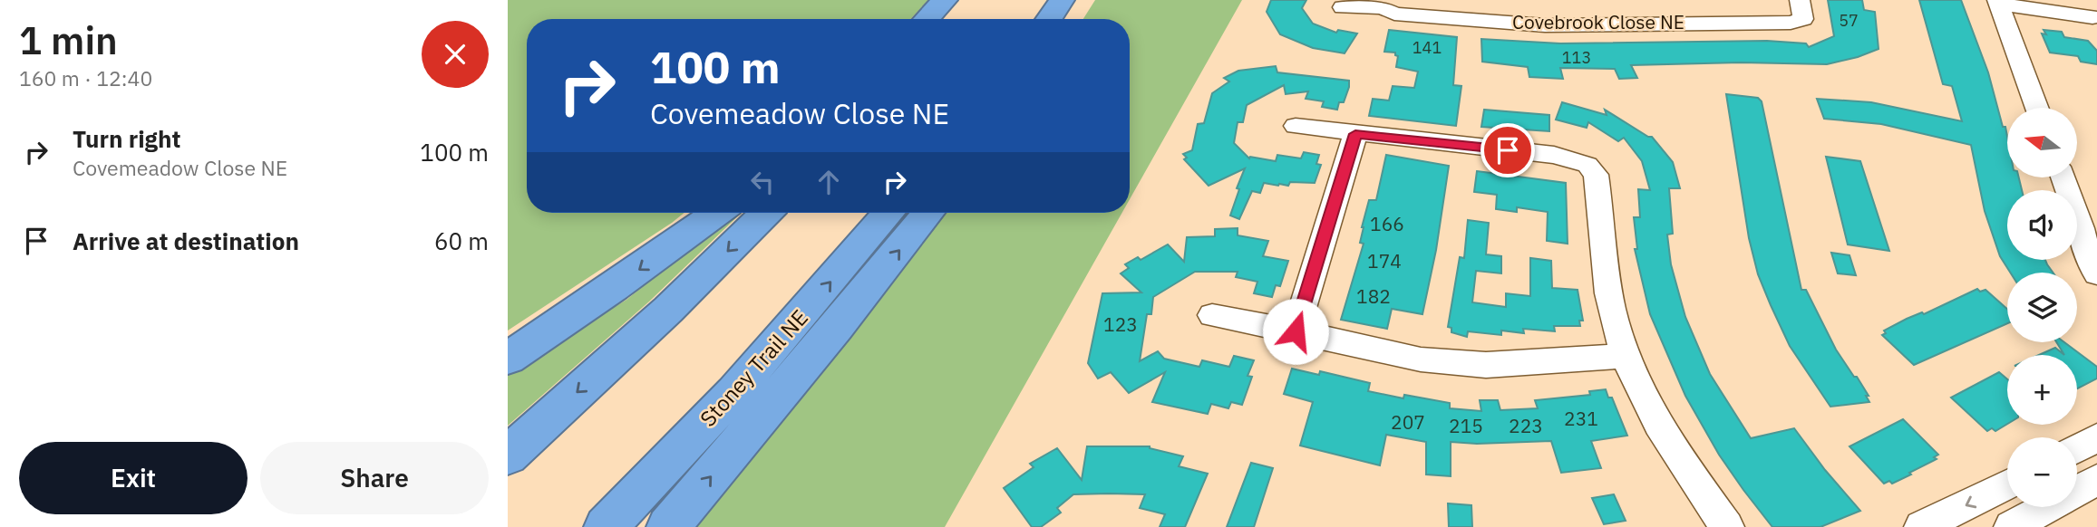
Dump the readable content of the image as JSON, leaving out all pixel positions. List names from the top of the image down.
{
  "streets": {
    "highway": ["Stoney Trail NE"],
    "street": ["Covebrook Close NE"]
  },
  "house_numbers": [
    "57",
    "141",
    "113",
    "166",
    "174",
    "182",
    "123",
    "231",
    "207",
    "215",
    "223"
  ],
  "north": "left",
  "page": {
    "heading": ["1 min", "160 m · 12:40"],
    "turn": ["100 m", "Covemeadow Close NE"],
    "list": [
      {
        "name": "Turn right",
        "note": "Covemeadow Close NE",
        "value": "100 m"
      },
      {
        "name": "Arrive at destination",
        "value": "60 m"
      }
    ],
    "map_buttons": ["+", "−"],
    "buttons": ["Exit", "Share"]
  }
}
